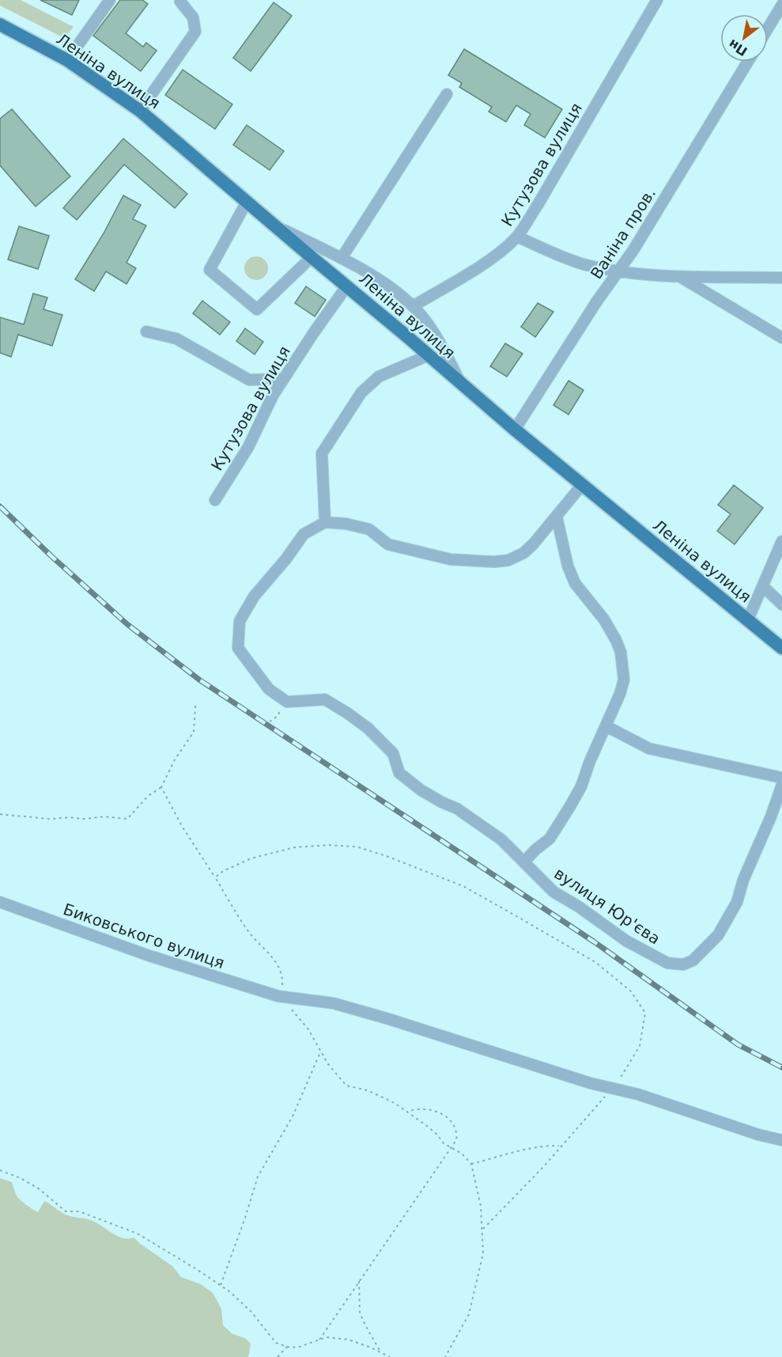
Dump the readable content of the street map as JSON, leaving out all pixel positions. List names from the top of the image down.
{
  "streets": {
    "main road": ["Леніна вулиця"],
    "street": [
      "Кутузова вулиця",
      "Ваніна пров.",
      "вулиця Юр'єва",
      "Биковського вулиця"
    ]
  },
  "crossings": [
    ["Леніна вулиця", "Кутузова вулиця"],
    ["Леніна вулиця", "Ваніна пров."]
  ],
  "north": "bottom left"
}
